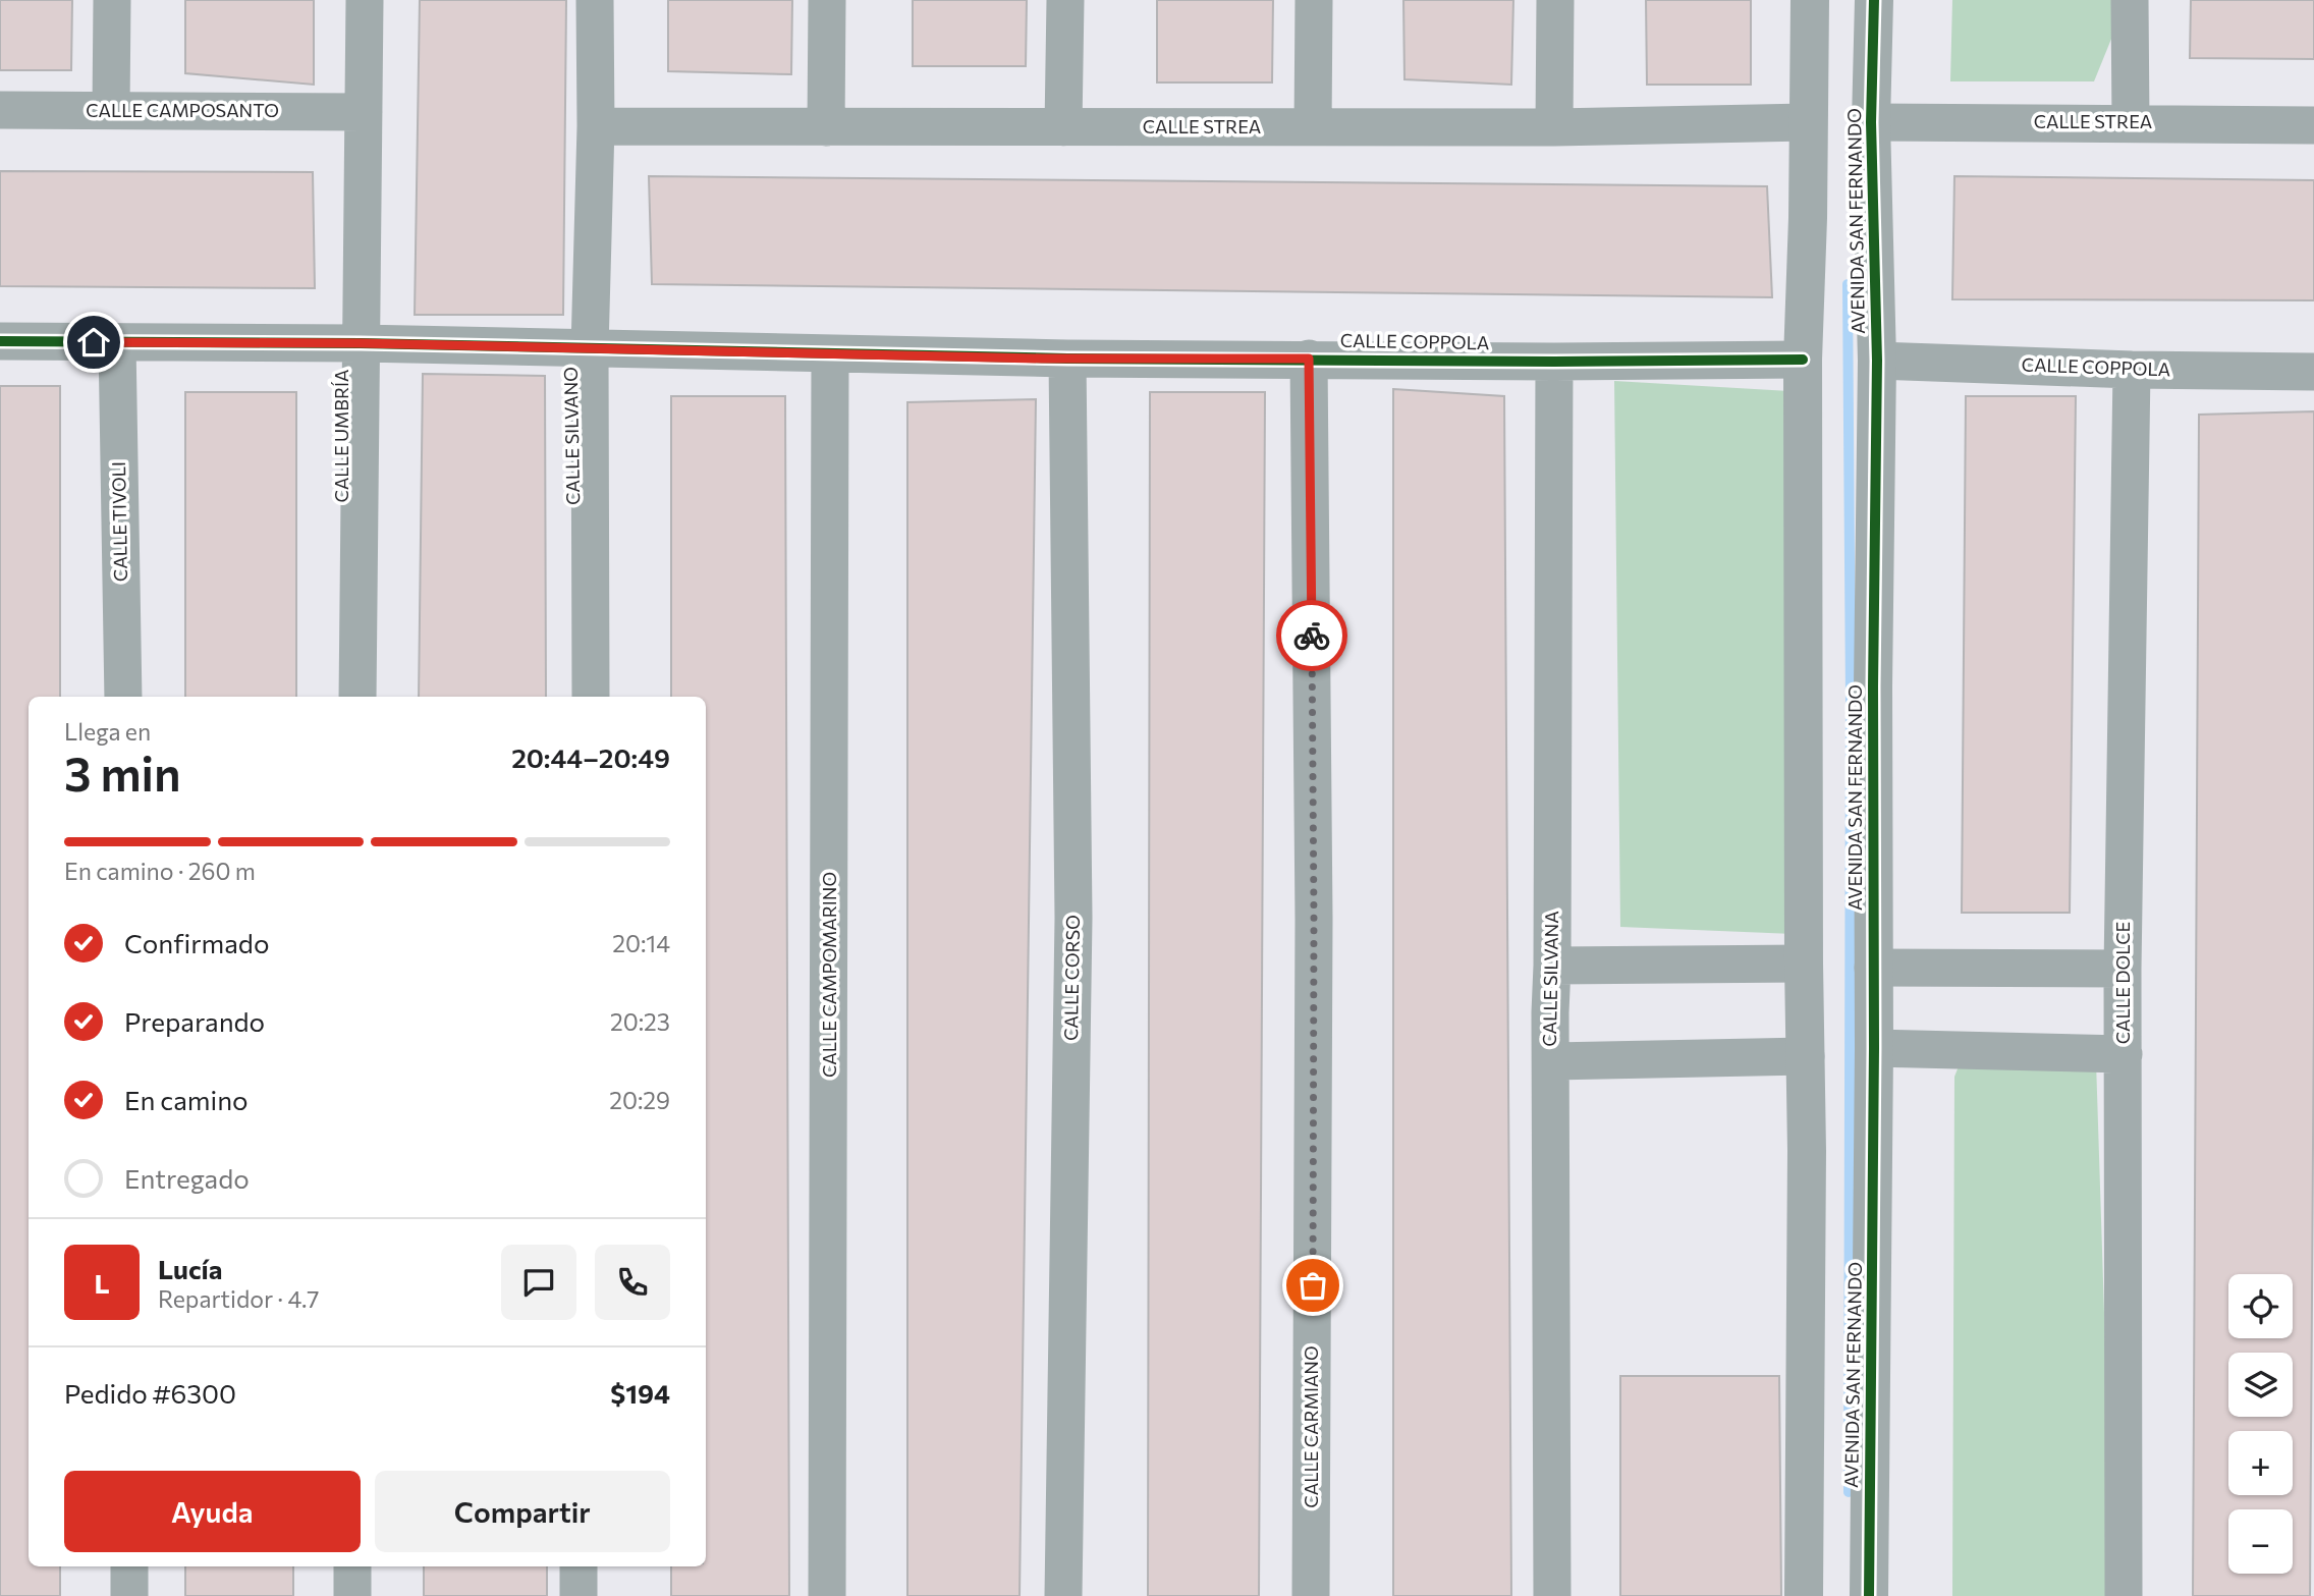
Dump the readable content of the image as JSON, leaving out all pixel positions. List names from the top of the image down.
{
  "streets": {
    "street": [
      "CALLE CAMPOSANTO",
      "CALLE STREA",
      "AVENIDA SAN FERNANDO",
      "CALLE COPPOLA",
      "CALLE UMBRÍA",
      "CALLE SILVANO",
      "CALLE TIVOLI",
      "CALLE CAMPOMARINO",
      "CALLE CORSO",
      "CALLE SILVANA",
      "CALLE DOLCE",
      "CALLE CARMIANO"
    ]
  },
  "crossings": [
    ["CALLE CAMPOSANTO", "CALLE UMBRÍA"],
    ["CALLE STREA", "AVENIDA SAN FERNANDO"],
    ["CALLE STREA", "CALLE SILVANO"],
    ["AVENIDA SAN FERNANDO", "CALLE COPPOLA"],
    ["CALLE COPPOLA", "CALLE UMBRÍA"],
    ["CALLE COPPOLA", "CALLE SILVANO"],
    ["CALLE COPPOLA", "CALLE TIVOLI"],
    ["CALLE COPPOLA", "CALLE CAMPOMARINO"],
    ["CALLE COPPOLA", "CALLE CORSO"],
    ["CALLE COPPOLA", "CALLE SILVANA"],
    ["CALLE COPPOLA", "CALLE DOLCE"],
    ["CALLE COPPOLA", "CALLE CARMIANO"]
  ],
  "page": {
    "heading": ["3 min", "Llega en", "20:44–20:49"],
    "panel": [
      "Lucía",
      "Repartidor · 4.7",
      "Pedido #6300",
      "$194"
    ],
    "bar": "En camino · 260 m",
    "list": [
      ["Confirmado", "20:14"],
      ["Preparando", "20:23"],
      ["En camino", "20:29"],
      "Entregado"
    ],
    "round": "L",
    "map_buttons": ["+", "−"],
    "buttons": ["Ayuda", "Compartir"]
  }
}
